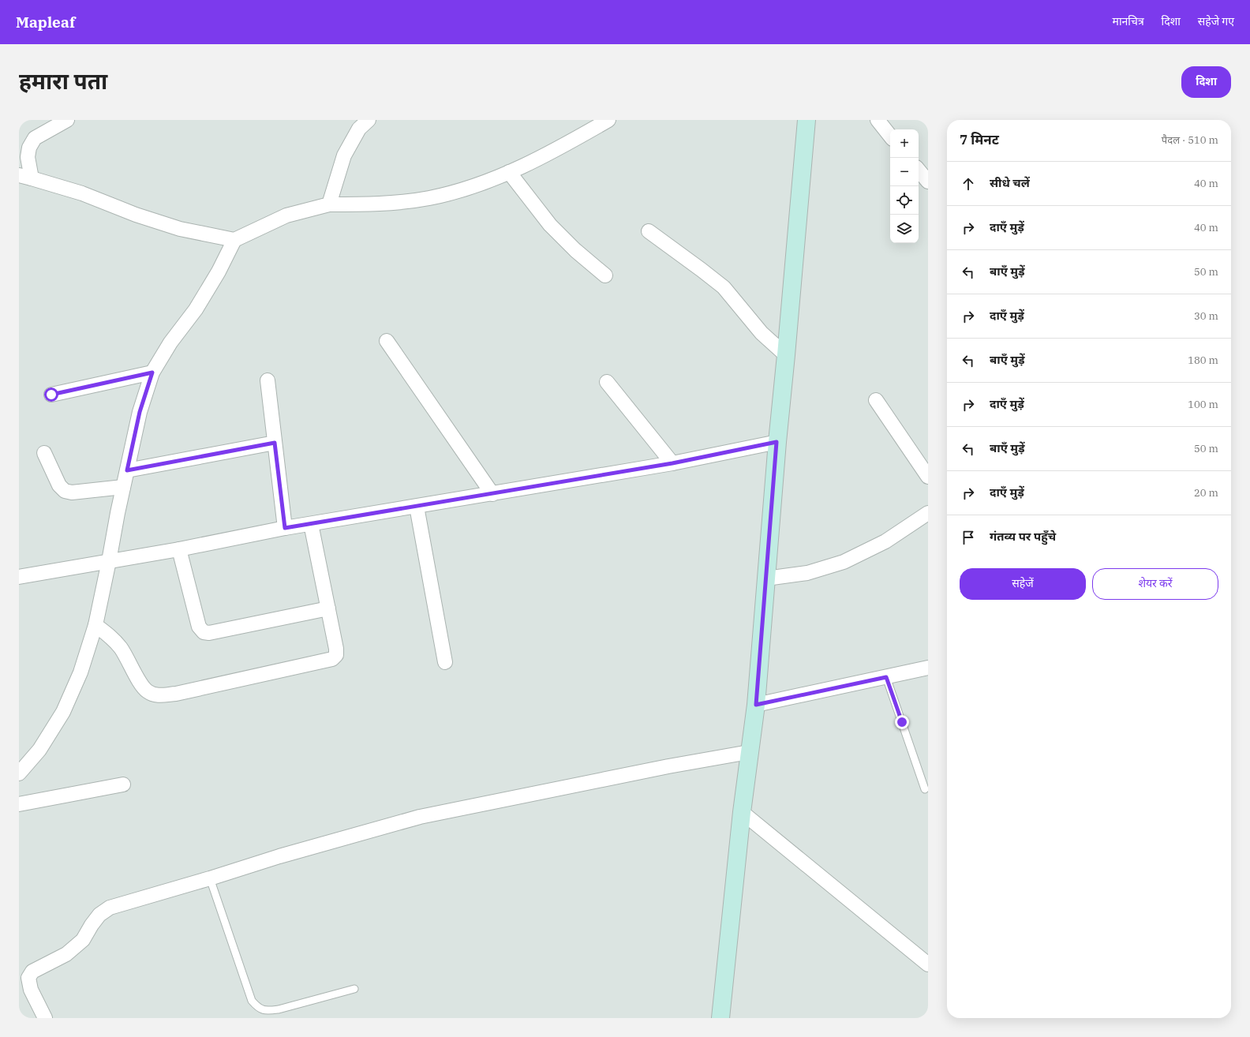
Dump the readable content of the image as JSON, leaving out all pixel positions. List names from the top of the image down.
{
  "page": {
    "header": "Mapleaf",
    "nav": ["मानचित्र", "दिशा", "सहेजे गए"],
    "title": "हमारा पता",
    "buttons": [
      "दिशा",
      ["सहेजें", "शेयर करें"]
    ],
    "heading": ["7 मिनट", "पैदल · 510 m"],
    "map_buttons": ["+", "−"],
    "list": [
      ["सीधे चलें", "40 m"],
      ["दाएँ मुड़ें", "40 m"],
      ["बाएँ मुड़ें", "50 m"],
      ["दाएँ मुड़ें", "30 m"],
      ["बाएँ मुड़ें", "180 m"],
      ["दाएँ मुड़ें", "100 m"],
      ["बाएँ मुड़ें", "50 m"],
      ["दाएँ मुड़ें", "20 m"],
      "गंतव्य पर पहुँचे"
    ]
  }
}
